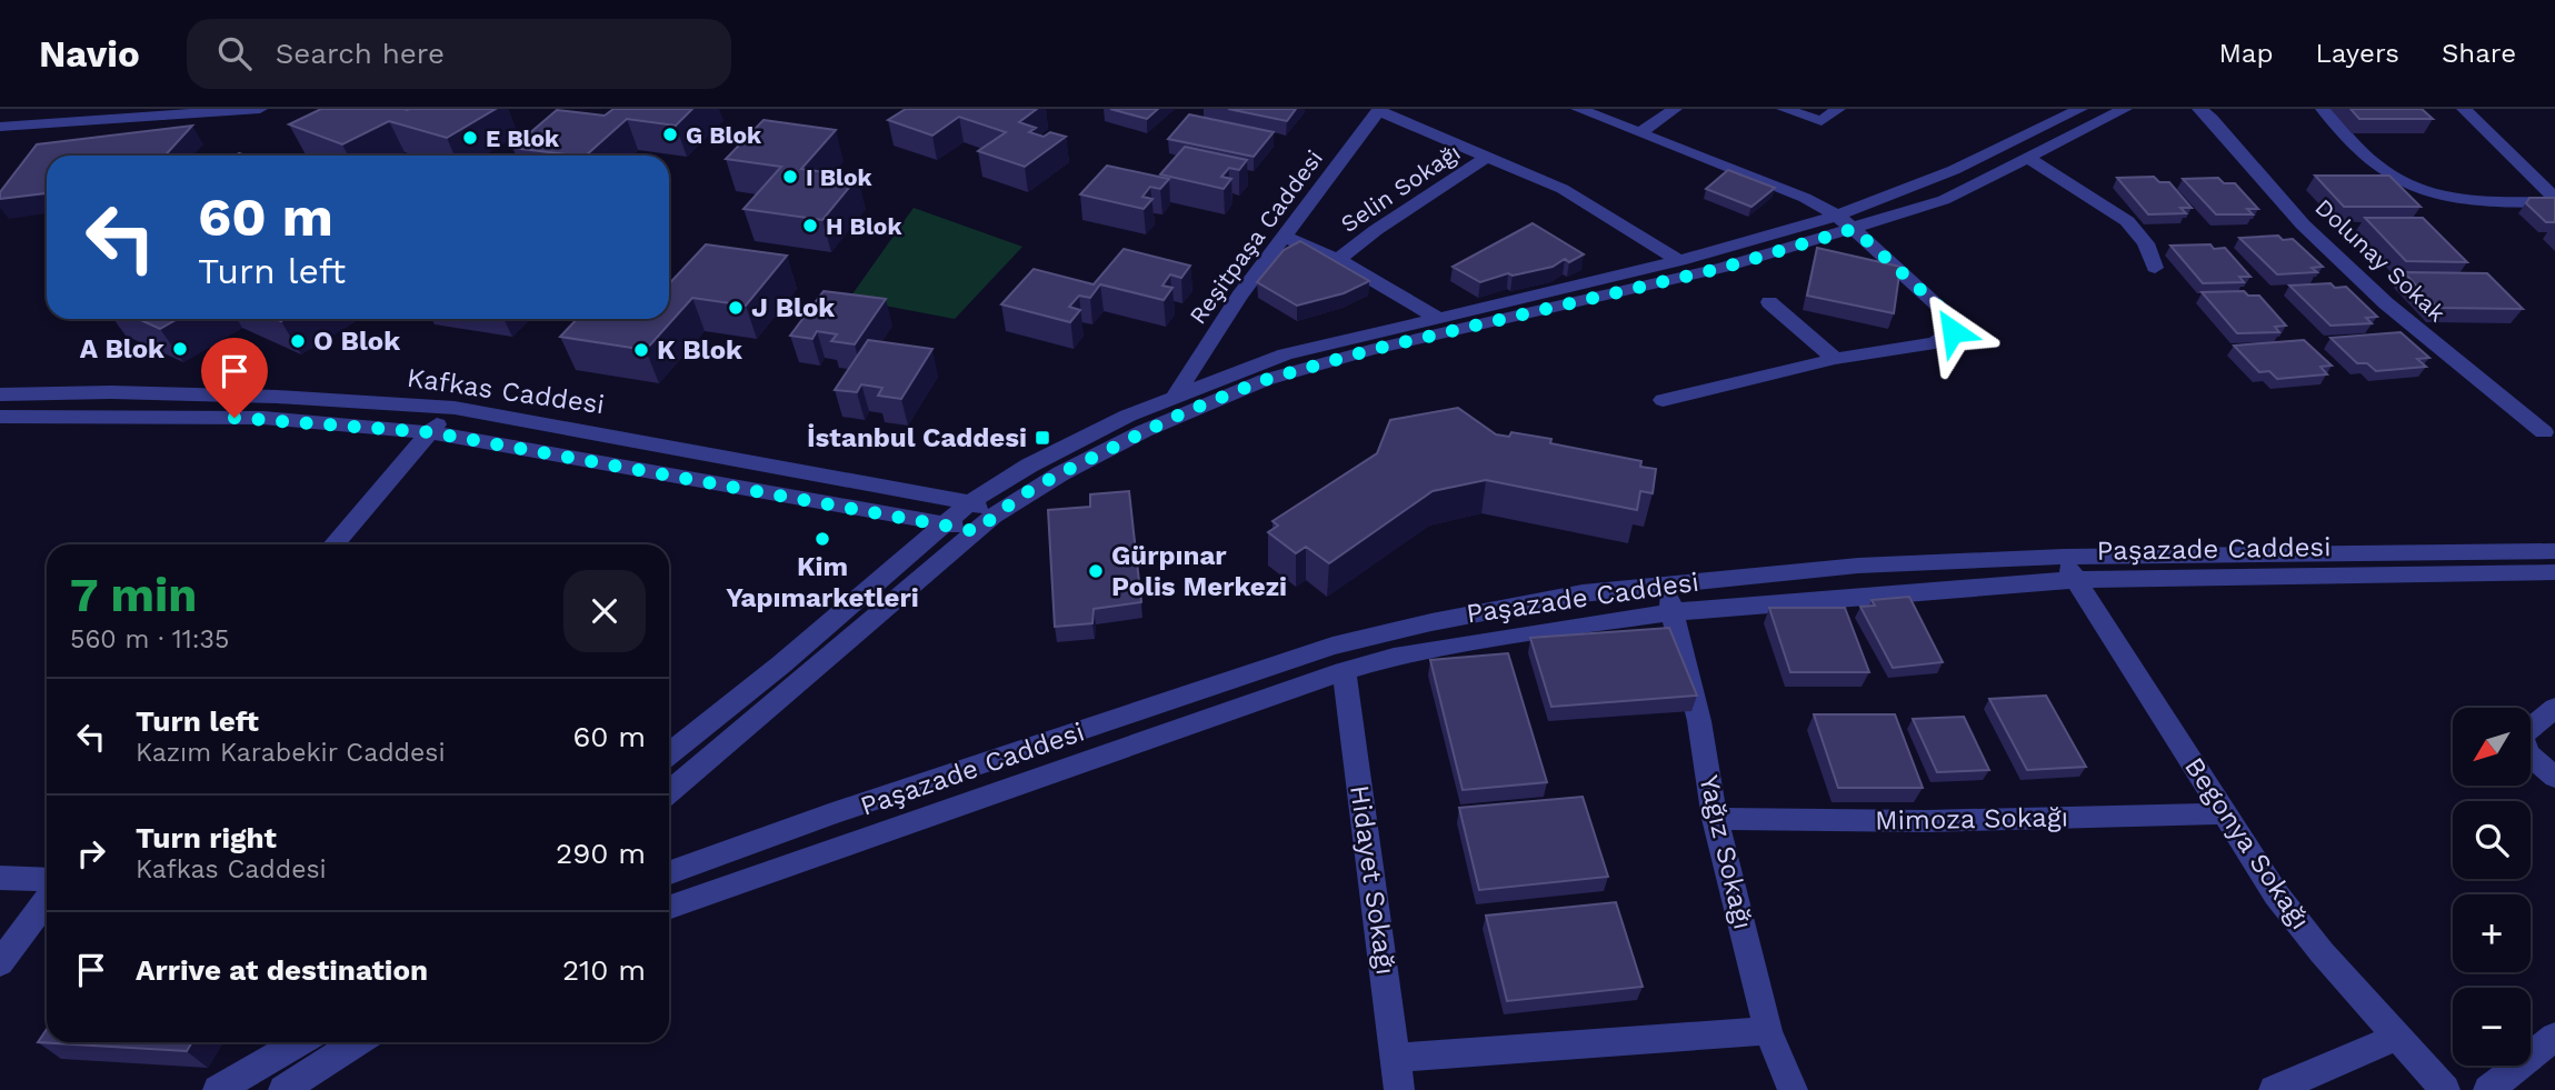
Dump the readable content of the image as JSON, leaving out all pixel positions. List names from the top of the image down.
{
  "streets": {
    "street": [
      "Selin Sokağı",
      "Reşitpaşa Caddesi",
      "Dolunay Sokak",
      "Kafkas Caddesi",
      "Paşazade Caddesi",
      "Mimoza Sokağı",
      "Begonya Sokağı",
      "Yağız Sokağı",
      "Hidayet Sokağı"
    ]
  },
  "crossings": [
    ["Paşazade Caddesi", "Begonya Sokağı"],
    ["Paşazade Caddesi", "Yağız Sokağı"],
    ["Paşazade Caddesi", "Hidayet Sokağı"],
    ["Mimoza Sokağı", "Begonya Sokağı"],
    ["Mimoza Sokağı", "Yağız Sokağı"]
  ],
  "places": {
    "other": [
      "G Blok",
      "E Blok",
      "I Blok",
      "H Blok",
      "J Blok",
      "O Blok",
      "A Blok",
      "K Blok",
      "Kim Yapımarketleri",
      "Gürpınar Polis Merkezi"
    ],
    "transit": ["İstanbul Caddesi"]
  },
  "north": "bottom left",
  "page": {
    "header": "Navio",
    "search": "Search here",
    "nav": ["Map", "Layers", "Share"],
    "turn": ["60 m", "Turn left"],
    "heading": ["7 min", "560 m · 11:35"],
    "list": [
      {
        "name": "Turn left",
        "note": "Kazım Karabekir Caddesi",
        "value": "60 m"
      },
      {
        "name": "Turn right",
        "note": "Kafkas Caddesi",
        "value": "290 m"
      },
      {
        "name": "Arrive at destination",
        "value": "210 m"
      }
    ],
    "map_buttons": ["+", "−"]
  }
}
